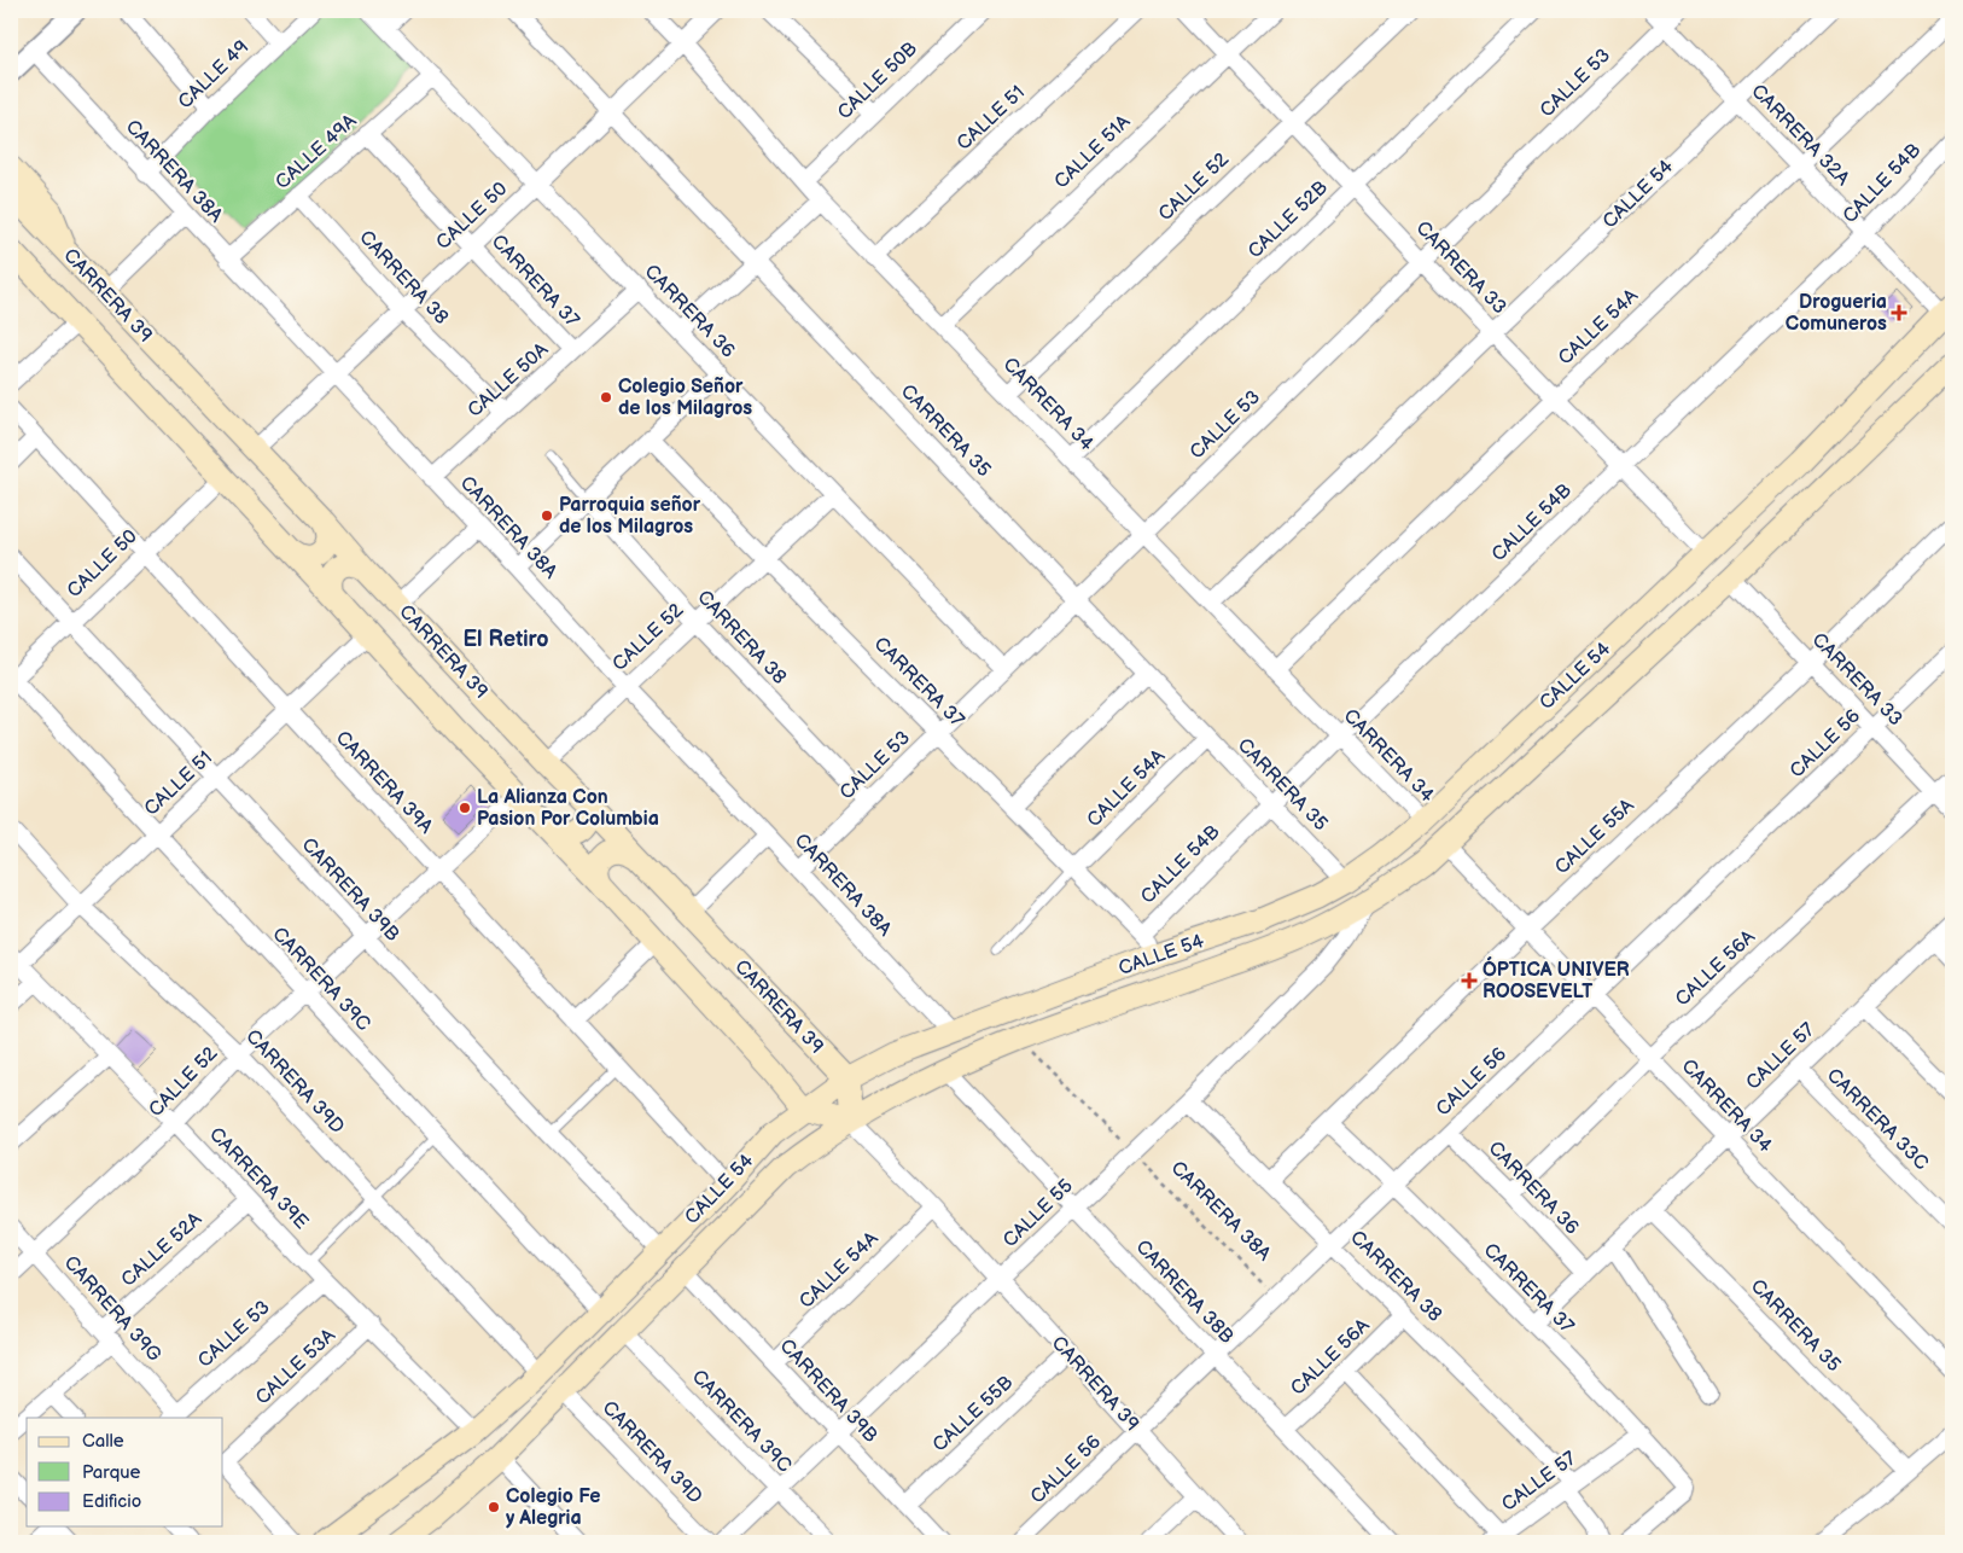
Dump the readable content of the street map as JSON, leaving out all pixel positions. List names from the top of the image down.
{
  "streets": {
    "main road": ["CALLE 54", "CARRERA 39"],
    "street": [
      "CALLE 49",
      "CALLE 50B",
      "CALLE 53",
      "CALLE 51",
      "CARRERA 32A",
      "CALLE 49A",
      "CALLE 51A",
      "CARRERA 38A",
      "CALLE 54B",
      "CALLE 52",
      "CALLE 50",
      "CALLE 52B",
      "CARRERA 33",
      "CARRERA 38",
      "CARRERA 37",
      "CARRERA 36",
      "CALLE 54A",
      "CALLE 50A",
      "CARRERA 34",
      "CARRERA 35",
      "CALLE 56",
      "CARRERA 39A",
      "CALLE 55A",
      "CARRERA 39B",
      "CALLE 56A",
      "CARRERA 39C",
      "CALLE 57",
      "CARRERA 39D",
      "CARRERA 33C",
      "CARRERA 39E",
      "CALLE 55",
      "CALLE 52A",
      "CARRERA 38B",
      "CARRERA 39G",
      "CALLE 53A",
      "CALLE 55B"
    ]
  },
  "crossings": [
    ["CALLE 49", "CARRERA 38A"],
    ["CALLE 50B", "CARRERA 34"],
    ["CALLE 53", "CARRERA 32A"],
    ["CALLE 53", "CARRERA 38A"],
    ["CALLE 53", "CARRERA 33"],
    ["CALLE 53", "CARRERA 38"],
    ["CALLE 53", "CARRERA 37"],
    ["CALLE 53", "CARRERA 36"],
    ["CALLE 53", "CARRERA 34"],
    ["CALLE 53", "CARRERA 35"],
    ["CALLE 53", "CARRERA 39E"],
    ["CALLE 53", "CARRERA 39G"],
    ["CALLE 51", "CARRERA 39"],
    ["CALLE 51", "CARRERA 34"],
    ["CALLE 51", "CARRERA 39A"],
    ["CALLE 51", "CARRERA 39B"],
    ["CALLE 51", "CARRERA 39C"],
    ["CALLE 51", "CARRERA 39D"],
    ["CALLE 51", "CARRERA 39E"],
    ["CARRERA 32A", "CALLE 54B"],
    ["CARRERA 32A", "CALLE 54"],
    ["CARRERA 32A", "CALLE 54A"],
    ["CALLE 49A", "CARRERA 38A"],
    ["CALLE 49A", "CARRERA 38"],
    ["CALLE 49A", "CARRERA 37"],
    ["CALLE 49A", "CARRERA 36"],
    ["CALLE 51A", "CARRERA 33"],
    ["CALLE 51A", "CARRERA 34"],
    ["CARRERA 38A", "CALLE 52"],
    ["CARRERA 38A", "CALLE 54"],
    ["CARRERA 38A", "CALLE 50"],
    ["CARRERA 38A", "CALLE 50A"],
    ["CARRERA 38A", "CALLE 56"],
    ["CARRERA 38A", "CALLE 55"],
    ["CALLE 54B", "CARRERA 33"],
    ["CALLE 54B", "CARRERA 37"],
    ["CALLE 54B", "CARRERA 34"],
    ["CALLE 54B", "CARRERA 35"],
    ["CALLE 52", "CARRERA 33"],
    ["CALLE 52", "CARRERA 38"],
    ["CALLE 52", "CARRERA 37"],
    ["CALLE 52", "CARRERA 39"],
    ["CALLE 52", "CARRERA 36"],
    ["CALLE 52", "CARRERA 34"],
    ["CALLE 52", "CARRERA 39A"],
    ["CALLE 52", "CARRERA 39B"],
    ["CALLE 52", "CARRERA 39C"],
    ["CALLE 52", "CARRERA 39D"],
    ["CALLE 52", "CARRERA 39E"],
    ["CALLE 52", "CARRERA 39G"],
    ["CALLE 54", "CARRERA 33"],
    ["CALLE 54", "CARRERA 37"],
    ["CALLE 54", "CARRERA 39"],
    ["CALLE 54", "CARRERA 34"],
    ["CALLE 54", "CARRERA 35"],
    ["CALLE 54", "CARRERA 39A"],
    ["CALLE 54", "CARRERA 39B"],
    ["CALLE 54", "CARRERA 39C"],
    ["CALLE 54", "CARRERA 39D"],
    ["CALLE 54", "CARRERA 39E"],
    ["CALLE 54", "CALLE 55"],
    ["CALLE 54", "CARRERA 38B"],
    ["CALLE 50", "CARRERA 38"],
    ["CALLE 50", "CARRERA 37"],
    ["CALLE 50", "CARRERA 39"],
    ["CALLE 50", "CARRERA 36"],
    ["CALLE 50", "CARRERA 34"],
    ["CALLE 50", "CARRERA 35"],
    ["CALLE 50", "CARRERA 39A"],
    ["CALLE 50", "CARRERA 39B"],
    ["CALLE 50", "CARRERA 39C"],
    ["CALLE 52B", "CARRERA 33"],
    ["CALLE 52B", "CARRERA 34"],
    ["CARRERA 33", "CALLE 54A"],
    ["CARRERA 33", "CALLE 56"],
    ["CARRERA 33", "CALLE 55A"],
    ["CARRERA 33", "CALLE 56A"],
    ["CARRERA 38", "CALLE 50A"],
    ["CARRERA 38", "CALLE 56"],
    ["CARRERA 38", "CALLE 55A"],
    ["CARRERA 38", "CALLE 56A"],
    ["CARRERA 38", "CALLE 57"],
    ["CARRERA 38", "CALLE 55"],
    ["CARRERA 37", "CALLE 54A"],
    ["CARRERA 37", "CALLE 50A"],
    ["CARRERA 37", "CALLE 56"],
    ["CARRERA 37", "CALLE 55A"],
    ["CARRERA 37", "CALLE 57"],
    ["CARRERA 39", "CALLE 54A"],
    ["CARRERA 39", "CALLE 56"],
    ["CARRERA 39", "CALLE 55"],
    ["CARRERA 39", "CALLE 55B"],
    ["CARRERA 36", "CALLE 50A"],
    ["CARRERA 36", "CALLE 56"],
    ["CARRERA 36", "CALLE 56A"],
    ["CARRERA 36", "CALLE 57"],
    ["CALLE 54A", "CARRERA 34"],
    ["CALLE 54A", "CARRERA 35"],
    ["CALLE 54A", "CARRERA 39B"],
    ["CARRERA 34", "CALLE 56"],
    ["CARRERA 34", "CALLE 55A"],
    ["CARRERA 34", "CALLE 56A"],
    ["CARRERA 34", "CALLE 57"],
    ["CARRERA 35", "CALLE 57"],
    ["CALLE 56", "CARRERA 38B"],
    ["CARRERA 39B", "CALLE 55"],
    ["CARRERA 39B", "CALLE 55B"],
    ["CALLE 56A", "CARRERA 38B"],
    ["CARRERA 39C", "CALLE 55"],
    ["CALLE 57", "CARRERA 33C"],
    ["CARRERA 39E", "CALLE 52A"],
    ["CARRERA 39E", "CALLE 53A"],
    ["CALLE 55", "CARRERA 38B"],
    ["CALLE 52A", "CARRERA 39G"]
  ],
  "districts": ["El Retiro"],
  "places": {
    "health": ["Drogueria Comuneros", "ÓPTICA UNIVER ROOSEVELT"],
    "other": [
      "Colegio Señor de los Milagros",
      "Parroquia señor de los Milagros",
      "La Alianza Con Pasion Por Columbia",
      "Colegio Fe y Alegria"
    ]
  },
  "legend": ["Calle", "Parque", "Edificio"]
}
